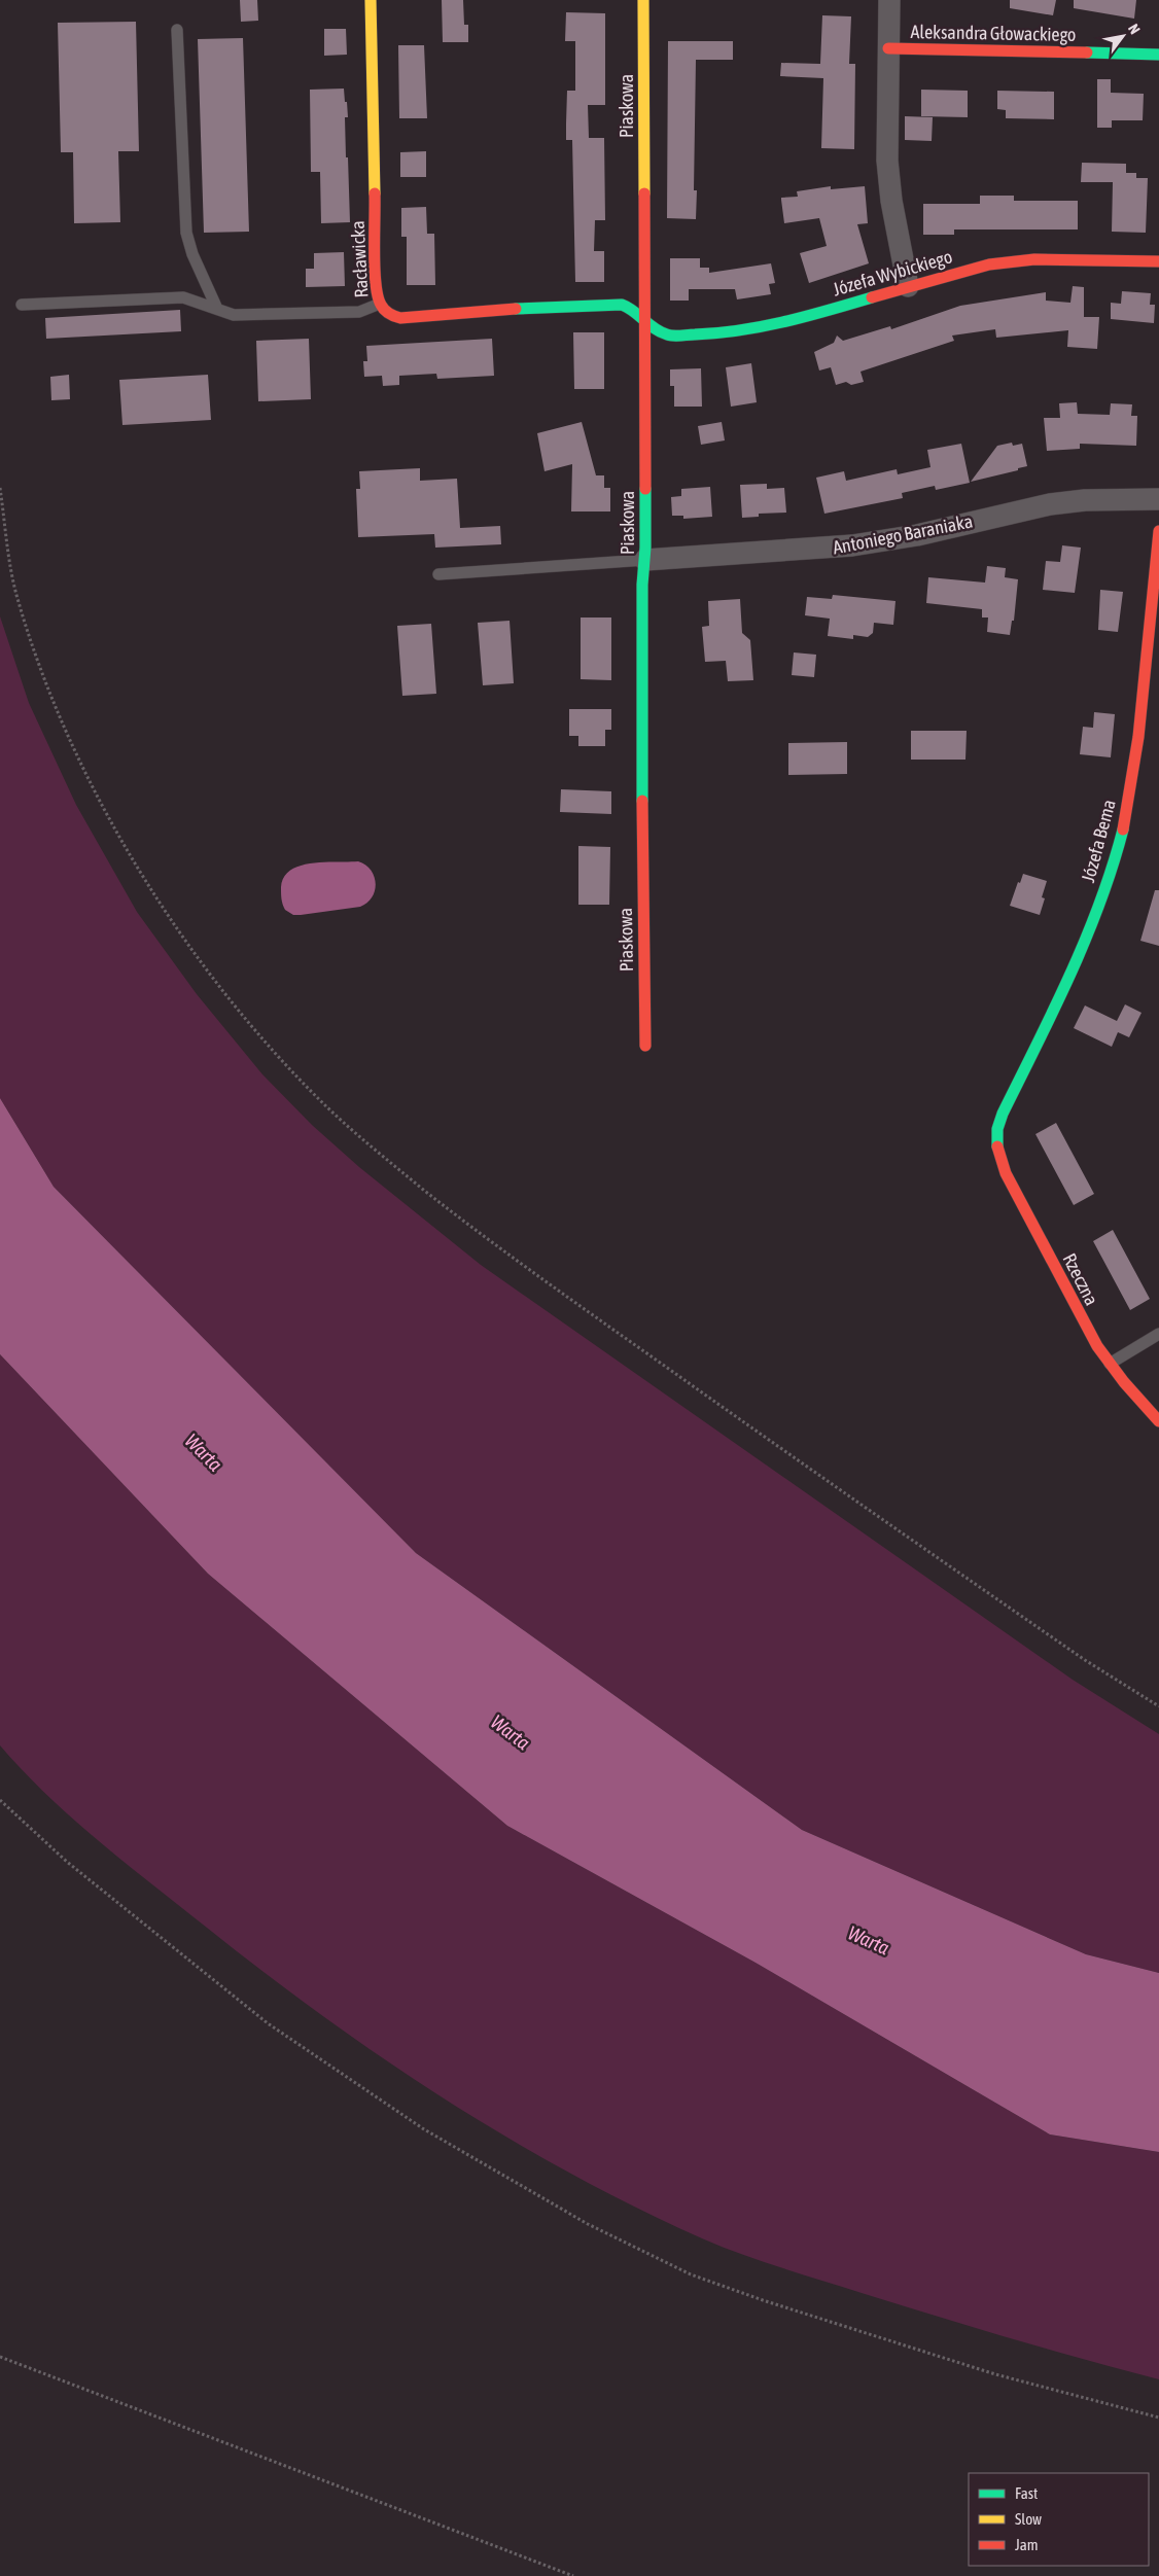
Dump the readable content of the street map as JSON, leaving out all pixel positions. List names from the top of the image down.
{
  "streets": {
    "street": [
      "Aleksandra Głowackiego",
      "Piaskowa",
      "Racławicka",
      "Józefa Wybickiego",
      "Antoniego Baraniaka",
      "Józefa Bema",
      "Rzeczna"
    ]
  },
  "crossings": [
    ["Piaskowa", "Racławicka"],
    ["Piaskowa", "Józefa Wybickiego"],
    ["Piaskowa", "Antoniego Baraniaka"],
    ["Racławicka", "Józefa Wybickiego"],
    ["Józefa Bema", "Rzeczna"]
  ],
  "water": ["Warta"],
  "legend": ["Fast", "Slow", "Jam"],
  "north": "top right"
}
